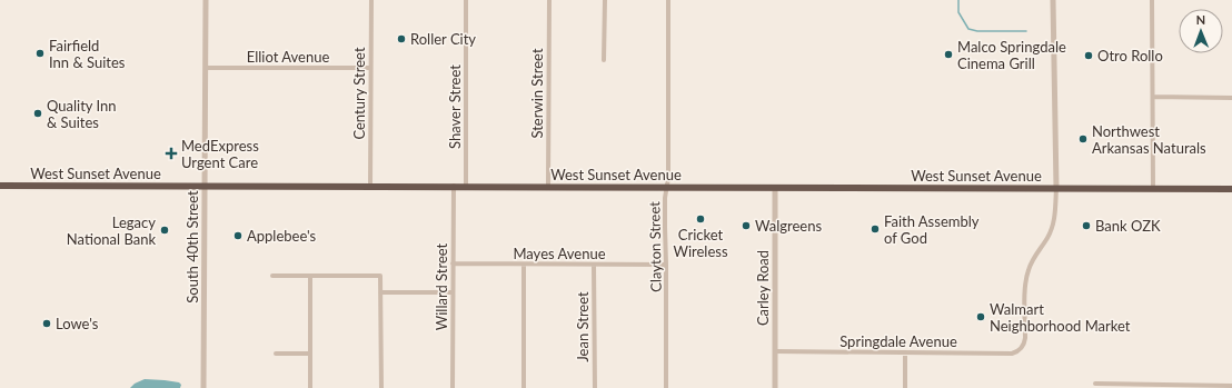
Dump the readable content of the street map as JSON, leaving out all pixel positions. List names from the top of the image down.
{
  "streets": {
    "highway": ["West Sunset Avenue"],
    "street": [
      "Elliot Avenue",
      "Century Street",
      "Sterwin Street",
      "Shaver Street",
      "South 40th Street",
      "Clayton Street",
      "Mayes Avenue",
      "Willard Street",
      "Carley Road",
      "Jean Street",
      "Springdale Avenue"
    ]
  },
  "crossings": [
    ["Elliot Avenue", "Century Street"],
    ["Elliot Avenue", "South 40th Street"],
    ["Century Street", "West Sunset Avenue"],
    ["Sterwin Street", "West Sunset Avenue"],
    ["Shaver Street", "West Sunset Avenue"],
    ["West Sunset Avenue", "South 40th Street"],
    ["West Sunset Avenue", "Clayton Street"],
    ["West Sunset Avenue", "Willard Street"],
    ["West Sunset Avenue", "Carley Road"],
    ["West Sunset Avenue", "Springdale Avenue"],
    ["Clayton Street", "Mayes Avenue"],
    ["Mayes Avenue", "Willard Street"],
    ["Mayes Avenue", "Jean Street"],
    ["Carley Road", "Springdale Avenue"]
  ],
  "places": {
    "other": [
      "Roller City",
      "Fairfield Inn & Suites",
      "Malco Springdale Cinema Grill",
      "Otro Rollo",
      "Quality Inn & Suites",
      "Northwest Arkansas Naturals",
      "Cricket Wireless",
      "Walgreens",
      "Bank OZK",
      "Faith Assembly of God",
      "Legacy National Bank",
      "Applebee's",
      "Walmart Neighborhood Market",
      "Lowe's"
    ],
    "health": ["MedExpress Urgent Care"]
  },
  "north": "top"
}
